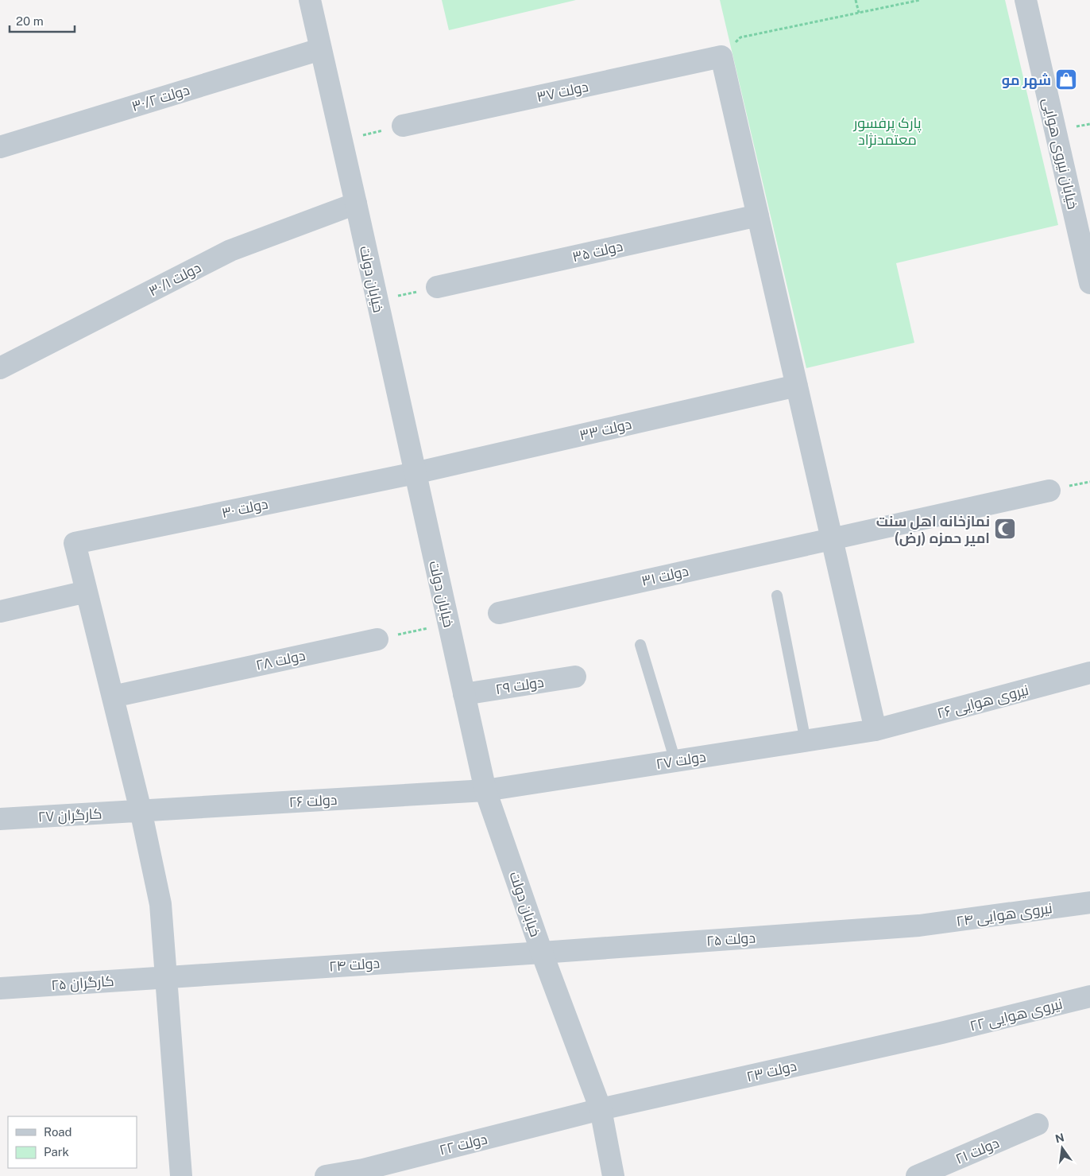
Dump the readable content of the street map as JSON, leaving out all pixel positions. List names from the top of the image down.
{
  "streets": {
    "street": [
      "دولت ۳۷",
      "دولت ۳۰/۲",
      "خیابان نیروی هوایی",
      "دولت ۳۵",
      "دولت ۳۰/۱",
      "خیابان دولت",
      "دولت ۳۳",
      "دولت ۳۰",
      "دولت ۳۱",
      "دولت ۲۸",
      "دولت ۲۹",
      "نیروی هوایی ۲۶",
      "دولت ۲۷",
      "دولت ۲۶",
      "کارگران ۲۷",
      "نیروی هوایی ۲۴",
      "دولت ۲۵",
      "دولت ۲۴",
      "کارگران ۲۵",
      "نیروی هوایی ۲۲",
      "دولت ۲۳",
      "دولت ۲۲",
      "دولت ۲۱"
    ]
  },
  "crossings": [
    ["دولت ۳۰/۲", "خیابان دولت"],
    ["دولت ۳۰/۱", "خیابان دولت"],
    ["خیابان دولت", "دولت ۳۳"],
    ["خیابان دولت", "دولت ۳۰"],
    ["خیابان دولت", "دولت ۲۹"],
    ["خیابان دولت", "دولت ۲۷"],
    ["خیابان دولت", "دولت ۲۶"],
    ["خیابان دولت", "دولت ۲۵"],
    ["خیابان دولت", "دولت ۲۴"],
    ["خیابان دولت", "دولت ۲۳"],
    ["خیابان دولت", "دولت ۲۲"],
    ["دولت ۳۳", "دولت ۳۰"],
    ["نیروی هوایی ۲۶", "دولت ۲۷"],
    ["دولت ۲۷", "دولت ۲۶"],
    ["دولت ۲۶", "کارگران ۲۷"],
    ["نیروی هوایی ۲۴", "دولت ۲۵"],
    ["دولت ۲۵", "دولت ۲۴"],
    ["دولت ۲۴", "کارگران ۲۵"],
    ["نیروی هوایی ۲۲", "دولت ۲۳"],
    ["دولت ۲۳", "دولت ۲۲"]
  ],
  "parks": ["پارک پرفسور معتمدنژاد"],
  "places": {
    "shop": ["شهر مو"],
    "mosque": ["نمازخانه اهل سنت امیر حمزه (رض)"]
  },
  "legend": ["Road", "Park"],
  "scale_bar": "20 m",
  "north": "top"
}
